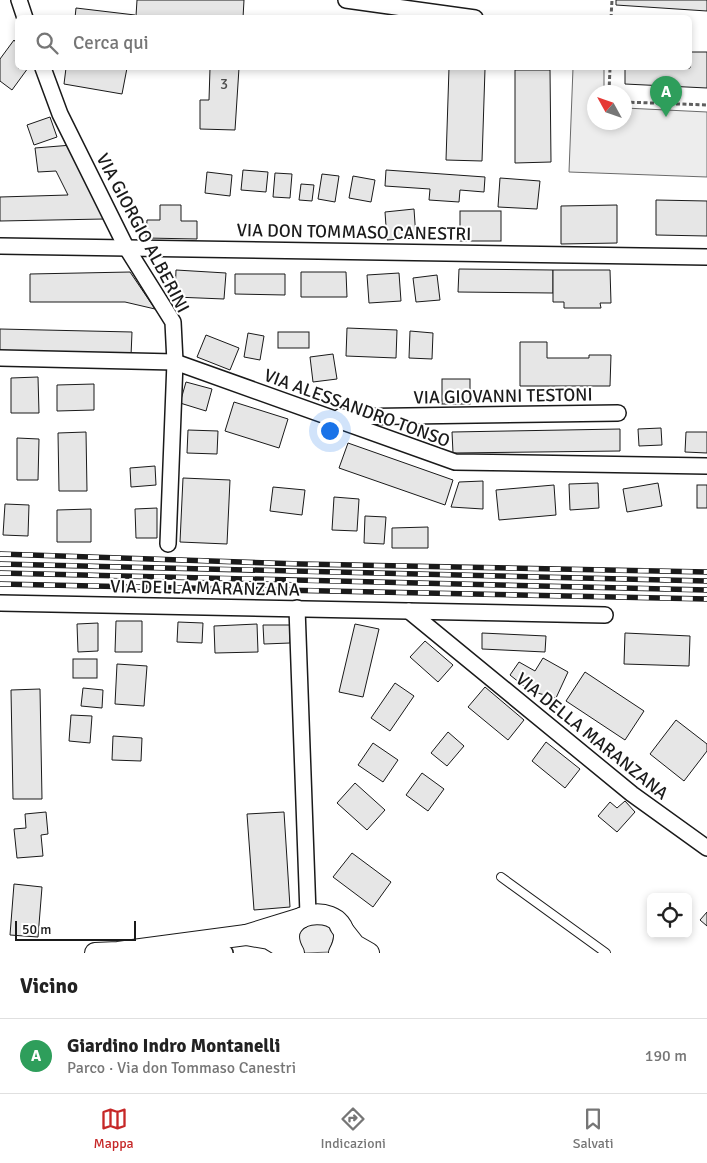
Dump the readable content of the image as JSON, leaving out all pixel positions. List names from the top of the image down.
{
  "streets": {
    "street": [
      "VIA DON TOMMASO CANESTRI",
      "VIA GIORGIO ALBERINI",
      "VIA GIOVANNI TESTONI",
      "VIA ALESSANDRO TONSO",
      "VIA DELLA MARANZANA"
    ]
  },
  "crossings": [
    ["VIA DON TOMMASO CANESTRI", "VIA GIORGIO ALBERINI"],
    ["VIA GIORGIO ALBERINI", "VIA ALESSANDRO TONSO"],
    ["VIA GIOVANNI TESTONI", "VIA ALESSANDRO TONSO"]
  ],
  "house_numbers": ["3"],
  "scale_bar": "50 m",
  "north": "top left",
  "page": {
    "search": "Cerca qui",
    "pins": "A",
    "scale": "50 m",
    "heading": "Vicino",
    "list": [
      {
        "mark": "A",
        "name": "Giardino Indro Montanelli",
        "note": "Parco · Via don Tommaso Canestri",
        "value": "190 m"
      }
    ],
    "nav": ["Mappa", "Indicazioni", "Salvati"]
  }
}
